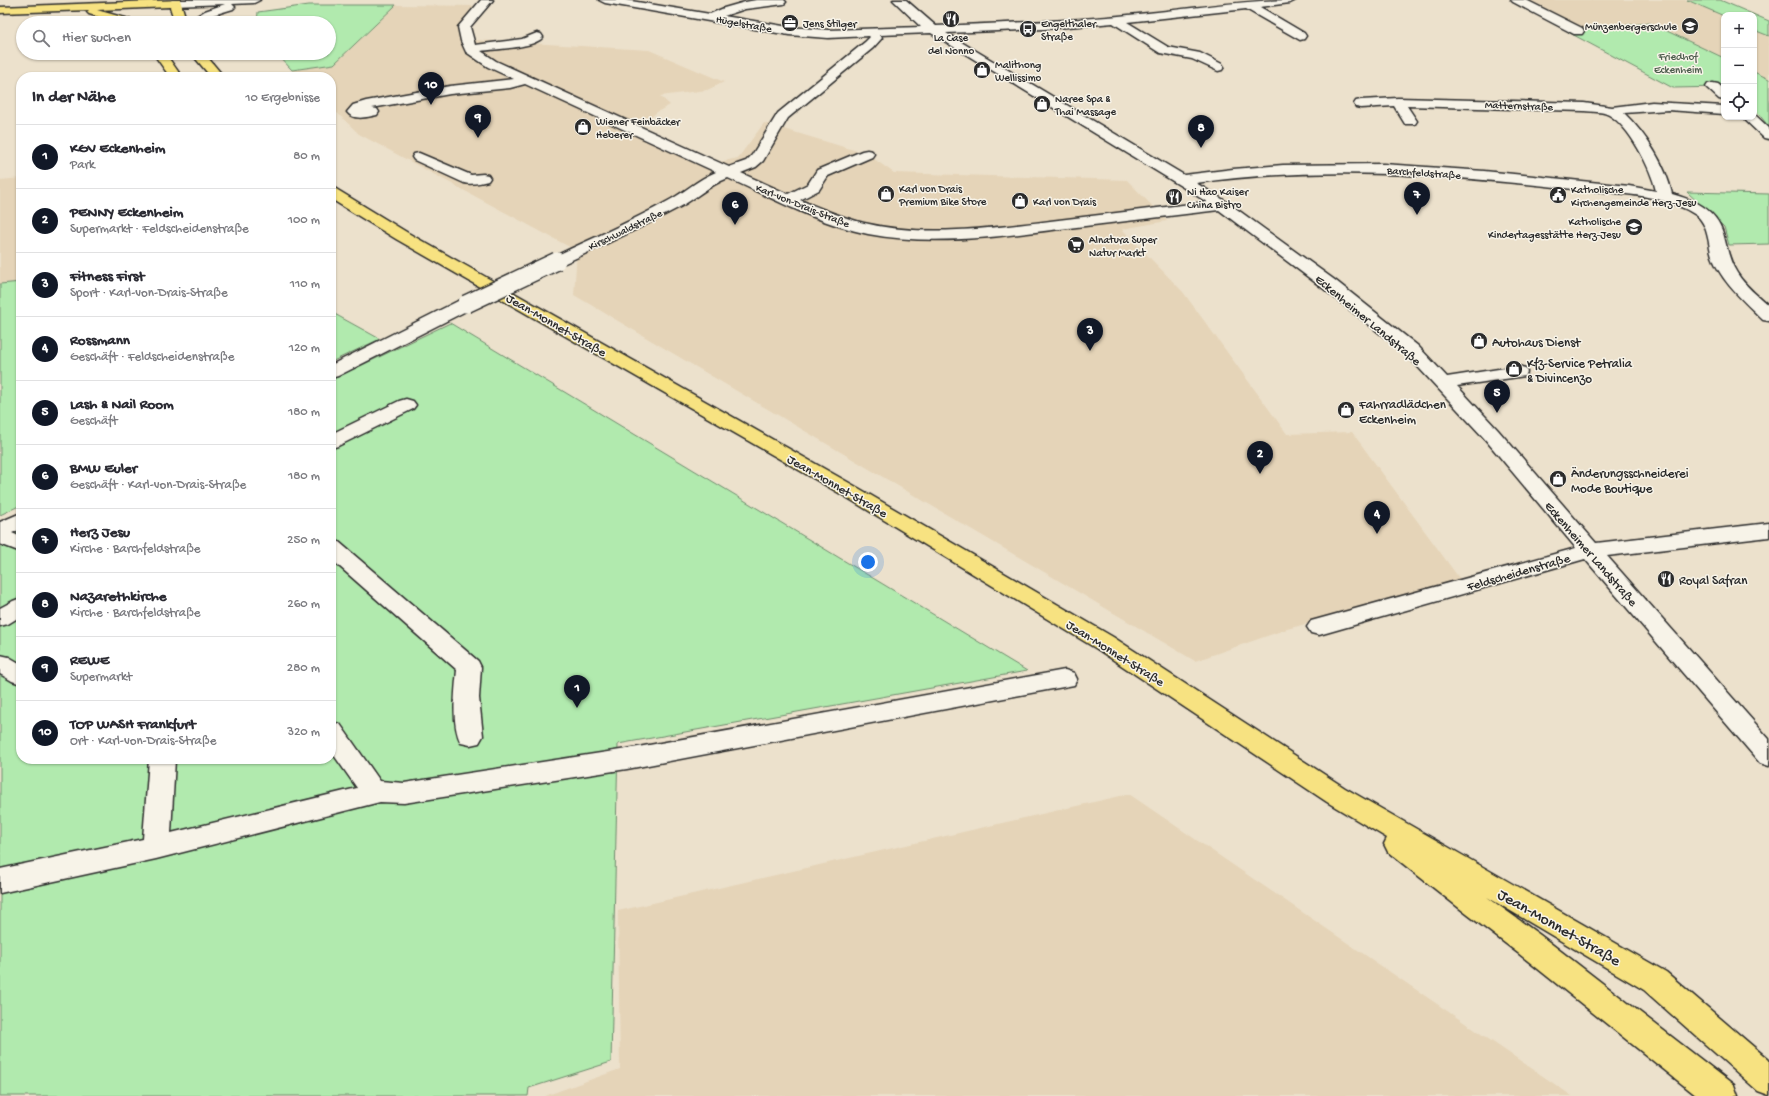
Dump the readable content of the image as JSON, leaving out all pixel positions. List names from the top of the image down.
{
  "streets": {
    "main road": ["Jean-Monnet-Straße"],
    "street": [
      "Hügelstraße",
      "Matternstraße",
      "Barchfeldstraße",
      "Karl-von-Drais-Straße",
      "Kirschwaldstraße",
      "Eckenheimer Landstraße",
      "Feldscheidenstraße"
    ]
  },
  "crossings": [
    ["Hügelstraße", "Kirschwaldstraße"],
    ["Hügelstraße", "Eckenheimer Landstraße"],
    ["Barchfeldstraße", "Eckenheimer Landstraße"],
    ["Karl-von-Drais-Straße", "Kirschwaldstraße"],
    ["Karl-von-Drais-Straße", "Eckenheimer Landstraße"],
    ["Eckenheimer Landstraße", "Feldscheidenstraße"]
  ],
  "parks": ["Friedhof Eckenheim"],
  "places": {
    "restaurant": ["La Case del Nonno", "Ni Hao Kaiser China Bistro", "Royal Safran"],
    "office": ["Jens Stilger"],
    "school or university": ["Münzenbergerschule", "Katholische Kindertagesstätte Herz-Jesu"],
    "bus stop": ["Engelthaler Straße"],
    "shop": [
      "Malithong Wellissimo",
      "Naree Spa & Thai Massage",
      "Wiener Feinbäcker Heberer",
      "Karl von Drais Premium Bike Store",
      "Karl von Drais",
      "Autohaus Dienst",
      "Kfz-Service Petralia & Divincenzo",
      "Fahrradlädchen Eckenheim",
      "Änderungsschneiderei Mode Boutique"
    ],
    "public building": ["Katholische Kirchengemeinde Herz-Jesu"],
    "supermarket": ["Alnatura Super Natur Markt"]
  },
  "page": {
    "map_buttons": ["+", "−"],
    "search": "Hier suchen",
    "pins": [
      "10",
      "9",
      "8",
      "7",
      "6",
      "3",
      "5",
      "2",
      "4",
      "1"
    ],
    "heading": ["In der Nähe", "10 Ergebnisse"],
    "list": [
      {
        "mark": "1",
        "name": "KGV Eckenheim",
        "note": "Park",
        "value": "80 m"
      },
      {
        "mark": "2",
        "name": "PENNY Eckenheim",
        "note": "Supermarkt · Feldscheidenstraße",
        "value": "100 m"
      },
      {
        "mark": "3",
        "name": "Fitness First",
        "note": "Sport · Karl-von-Drais-Straße",
        "value": "110 m"
      },
      {
        "mark": "4",
        "name": "Rossmann",
        "note": "Geschäft · Feldscheidenstraße",
        "value": "120 m"
      },
      {
        "mark": "5",
        "name": "Lash & Nail Room",
        "note": "Geschäft",
        "value": "180 m"
      },
      {
        "mark": "6",
        "name": "BMW Euler",
        "note": "Geschäft · Karl-von-Drais-Straße",
        "value": "180 m"
      },
      {
        "mark": "7",
        "name": "Herz Jesu",
        "note": "Kirche · Barchfeldstraße",
        "value": "250 m"
      },
      {
        "mark": "8",
        "name": "Nazarethkirche",
        "note": "Kirche · Barchfeldstraße",
        "value": "260 m"
      },
      {
        "mark": "9",
        "name": "REWE",
        "note": "Supermarkt",
        "value": "280 m"
      },
      {
        "mark": "10",
        "name": "TOP WASH Frankfurt",
        "note": "Ort · Karl-von-Drais-Straße",
        "value": "320 m"
      }
    ]
  }
}
